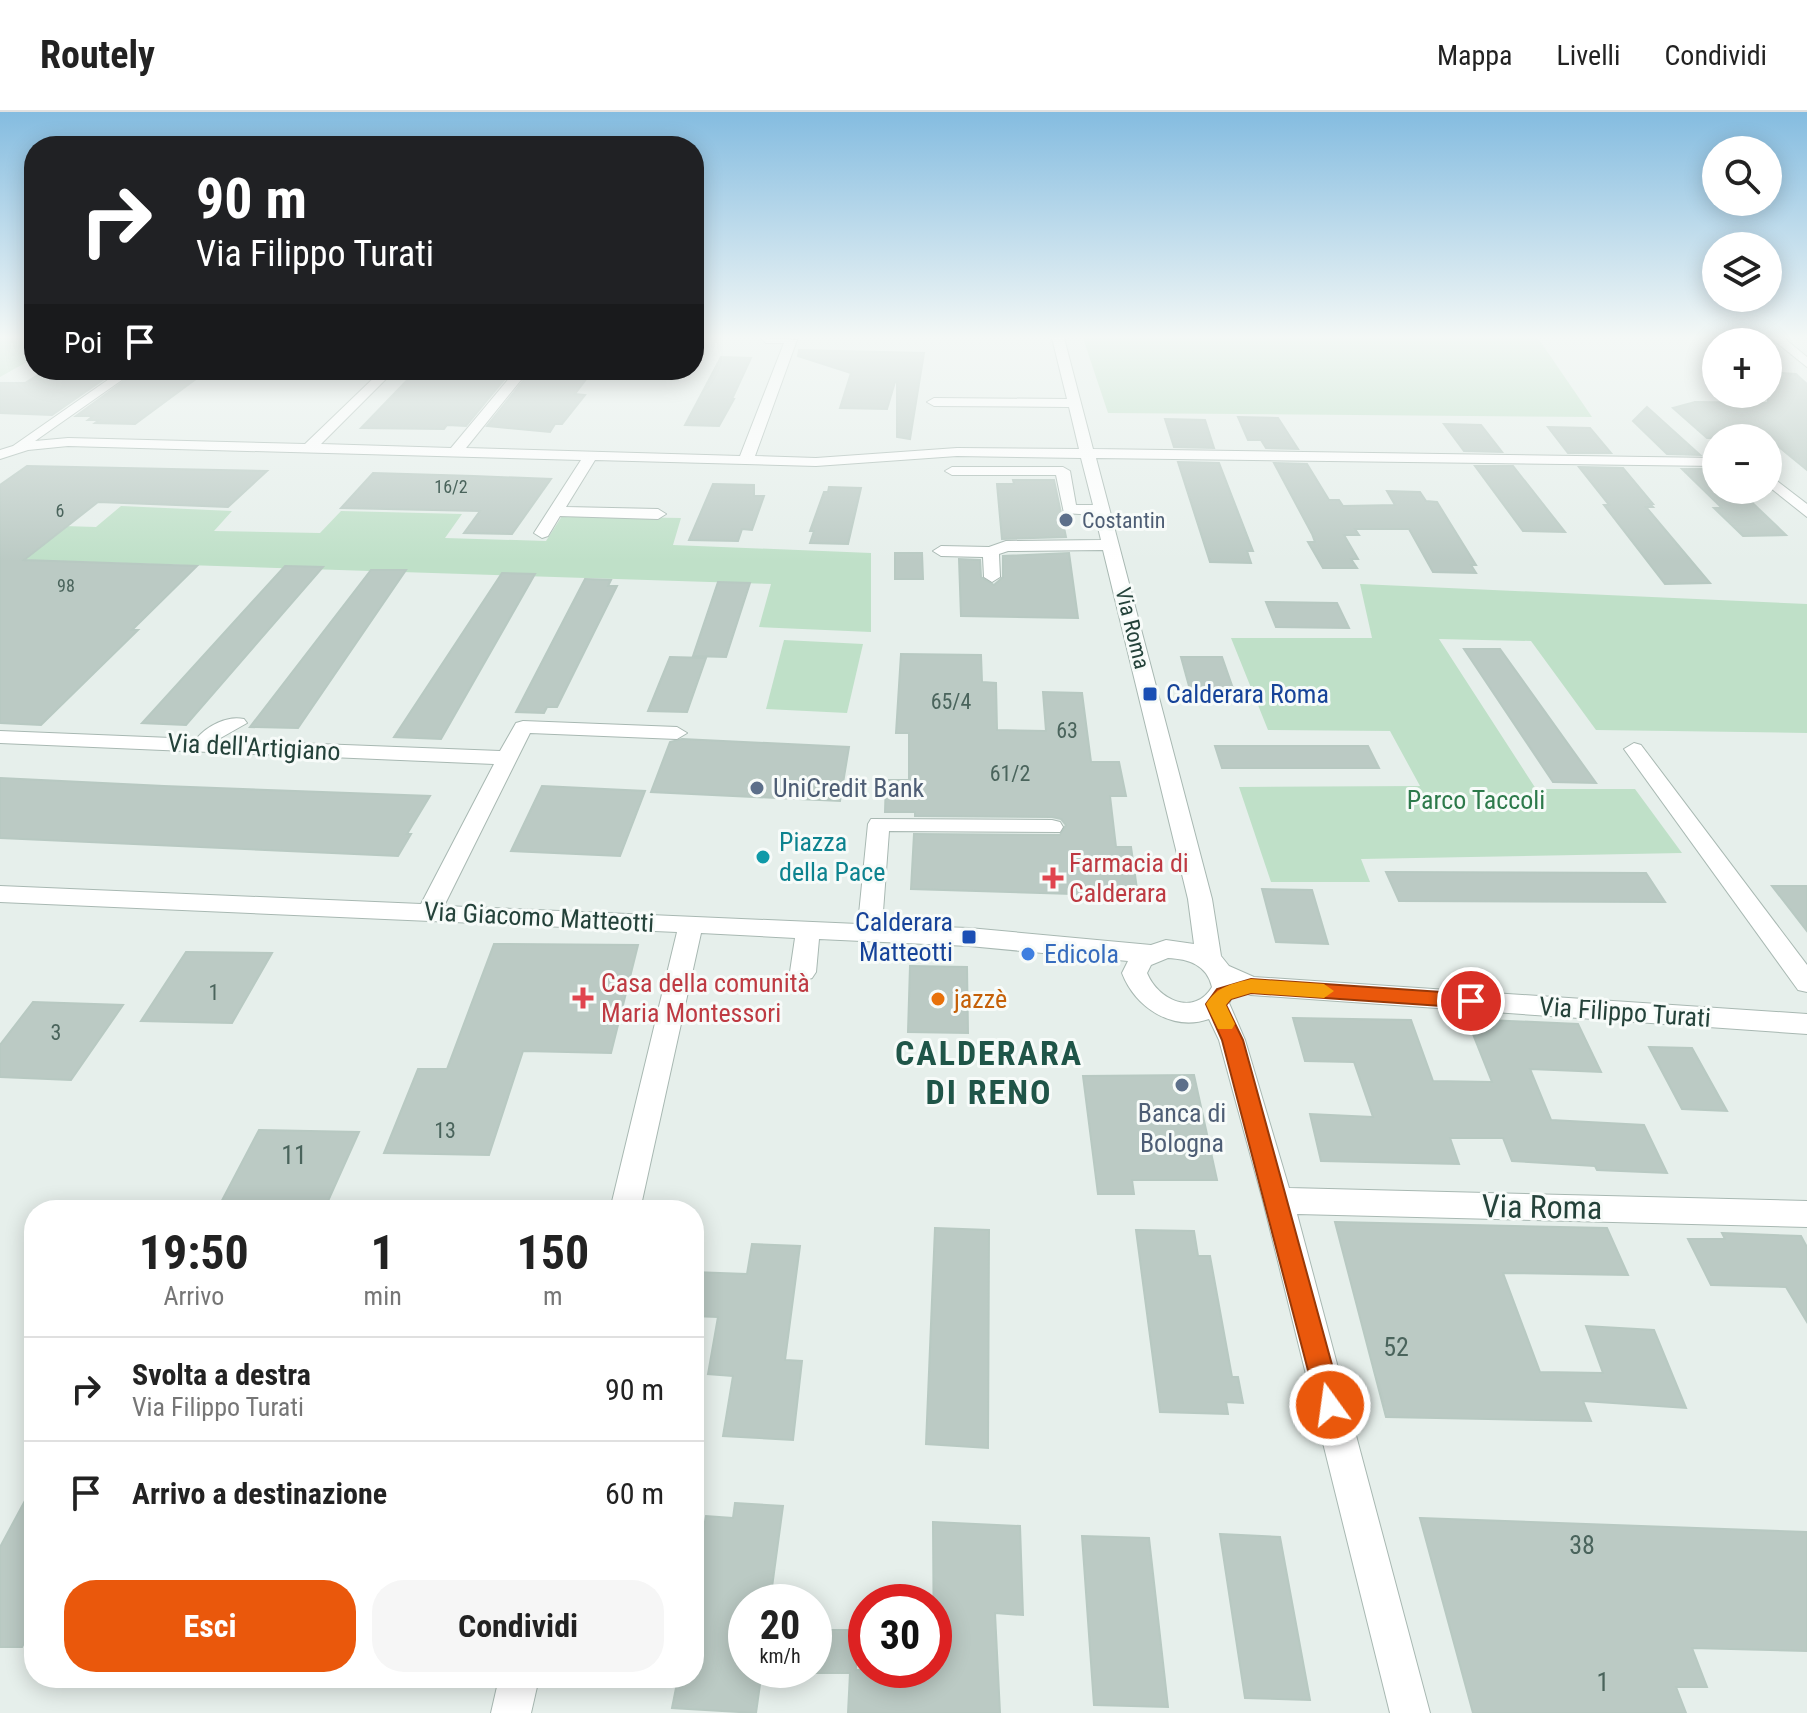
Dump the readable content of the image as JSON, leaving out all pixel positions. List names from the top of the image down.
{
  "streets": {
    "street": [
      "Via Roma",
      "Via dell'Artigiano",
      "Via Giacomo Matteotti",
      "Via Filippo Turati"
    ]
  },
  "crossings": [
    ["Via Roma", "Via Giacomo Matteotti"],
    ["Via Roma", "Via Filippo Turati"],
    ["Via Giacomo Matteotti", "Via Filippo Turati"]
  ],
  "districts": ["CALDERARA DI RENO"],
  "parks": ["Parco Taccoli"],
  "places": {
    "other": [
      "Costantin",
      "UniCredit Bank",
      "Piazza della Pace",
      "Edicola",
      "jazzè",
      "Banca di Bologna"
    ],
    "transit": ["Calderara Roma", "Calderara Matteotti"],
    "health": ["Farmacia di Calderara", "Casa della comunità Maria Montessori"]
  },
  "house_numbers": [
    "16/2",
    "6",
    "98",
    "65/4",
    "63",
    "61/2",
    "1",
    "3",
    "13",
    "11",
    "52",
    "38",
    "1"
  ],
  "page": {
    "header": "Routely",
    "nav": ["Mappa", "Livelli", "Condividi"],
    "map_buttons": ["+", "−"],
    "turn": ["90 m", "Via Filippo Turati"],
    "then": "Poi",
    "eta": [
      "19:50",
      "Arrivo",
      "1",
      "min",
      "150",
      "m"
    ],
    "list": [
      {
        "name": "Svolta a destra",
        "note": "Via Filippo Turati",
        "value": "90 m"
      },
      {
        "name": "Arrivo a destinazione",
        "value": "60 m"
      }
    ],
    "buttons": ["Esci", "Condividi"],
    "speed": "20 km/h",
    "limit": "30"
  }
}
